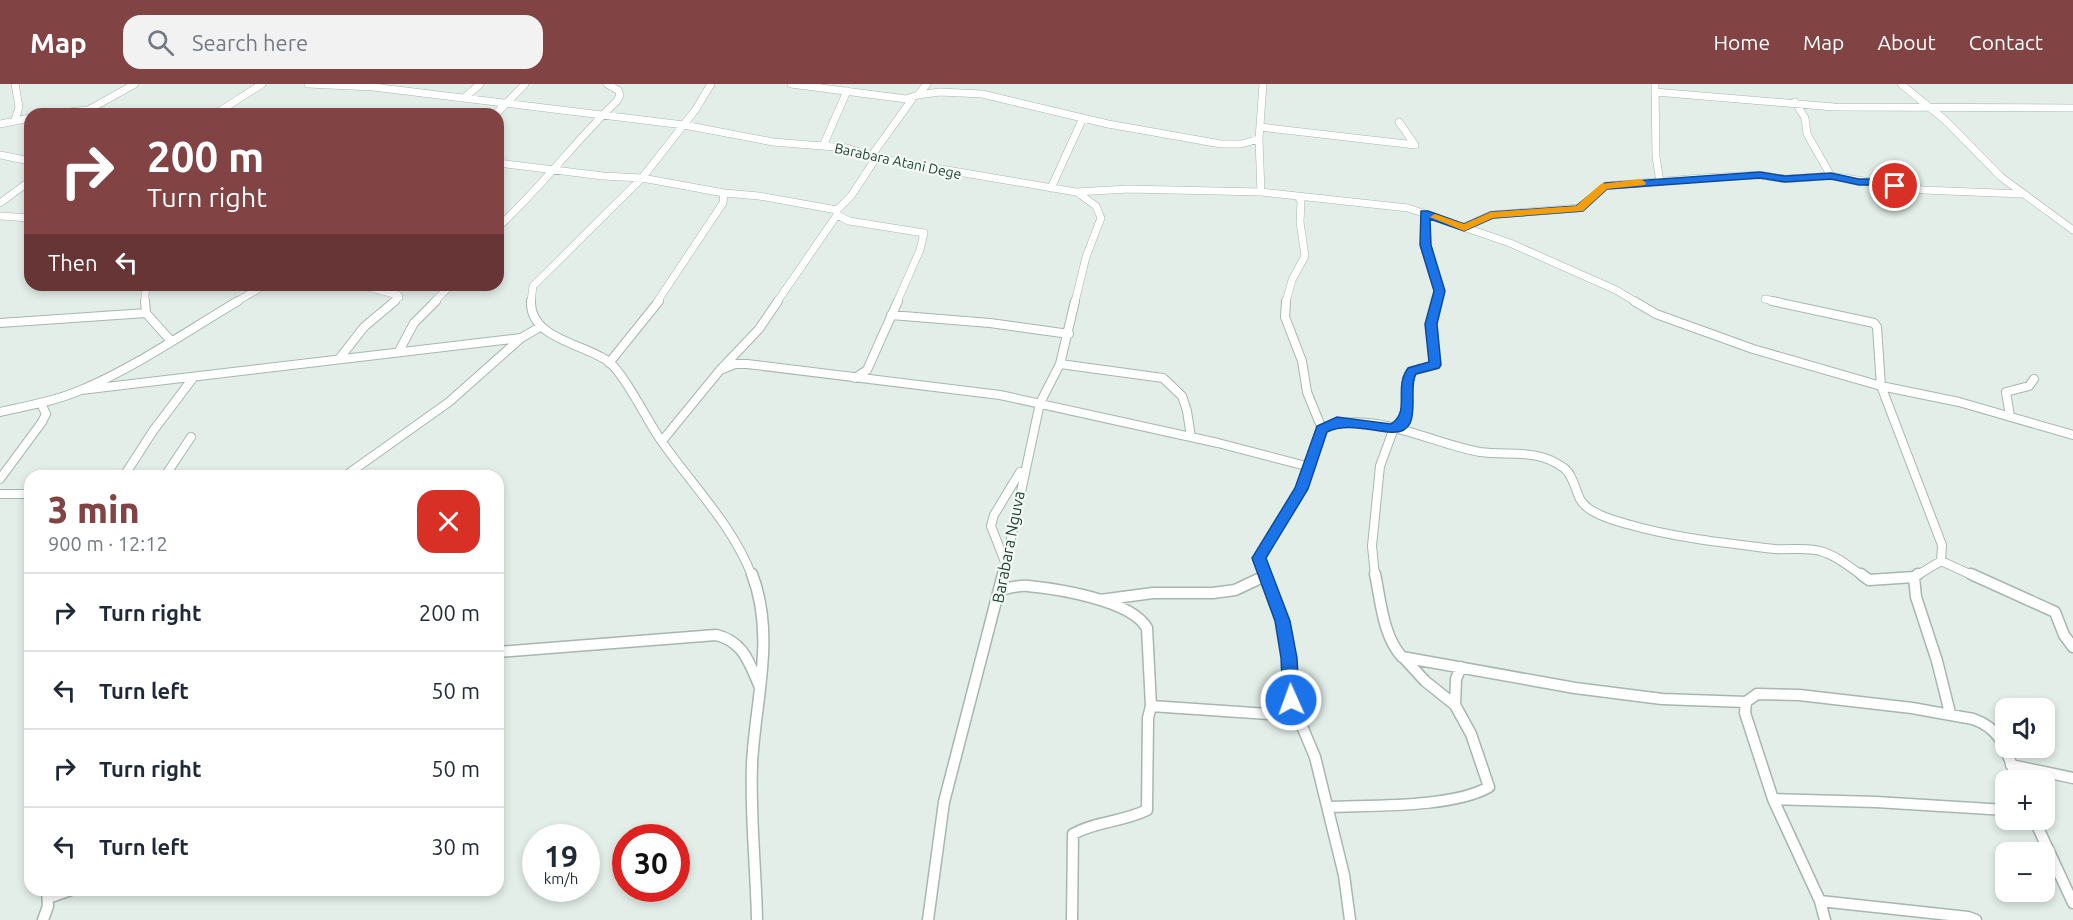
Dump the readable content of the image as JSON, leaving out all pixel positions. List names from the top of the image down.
{
  "streets": {
    "street": ["Barabara Atani Dege", "Barabara Nguva"]
  },
  "crossings": [
    ["Barabara Atani Dege", "Barabara Nguva"]
  ],
  "page": {
    "header": "Map",
    "search": "Search here",
    "nav": [
      "Home",
      "Map",
      "About",
      "Contact"
    ],
    "turn": ["200 m", "Turn right"],
    "then": "Then",
    "heading": ["3 min", "900 m · 12:12"],
    "list": [
      {
        "name": "Turn right",
        "value": "200 m"
      },
      {
        "name": "Turn left",
        "value": "50 m"
      },
      {
        "name": "Turn right",
        "value": "50 m"
      },
      {
        "name": "Turn left",
        "value": "30 m"
      }
    ],
    "map_buttons": ["+", "−"],
    "speed": "19 km/h",
    "limit": "30"
  }
}
